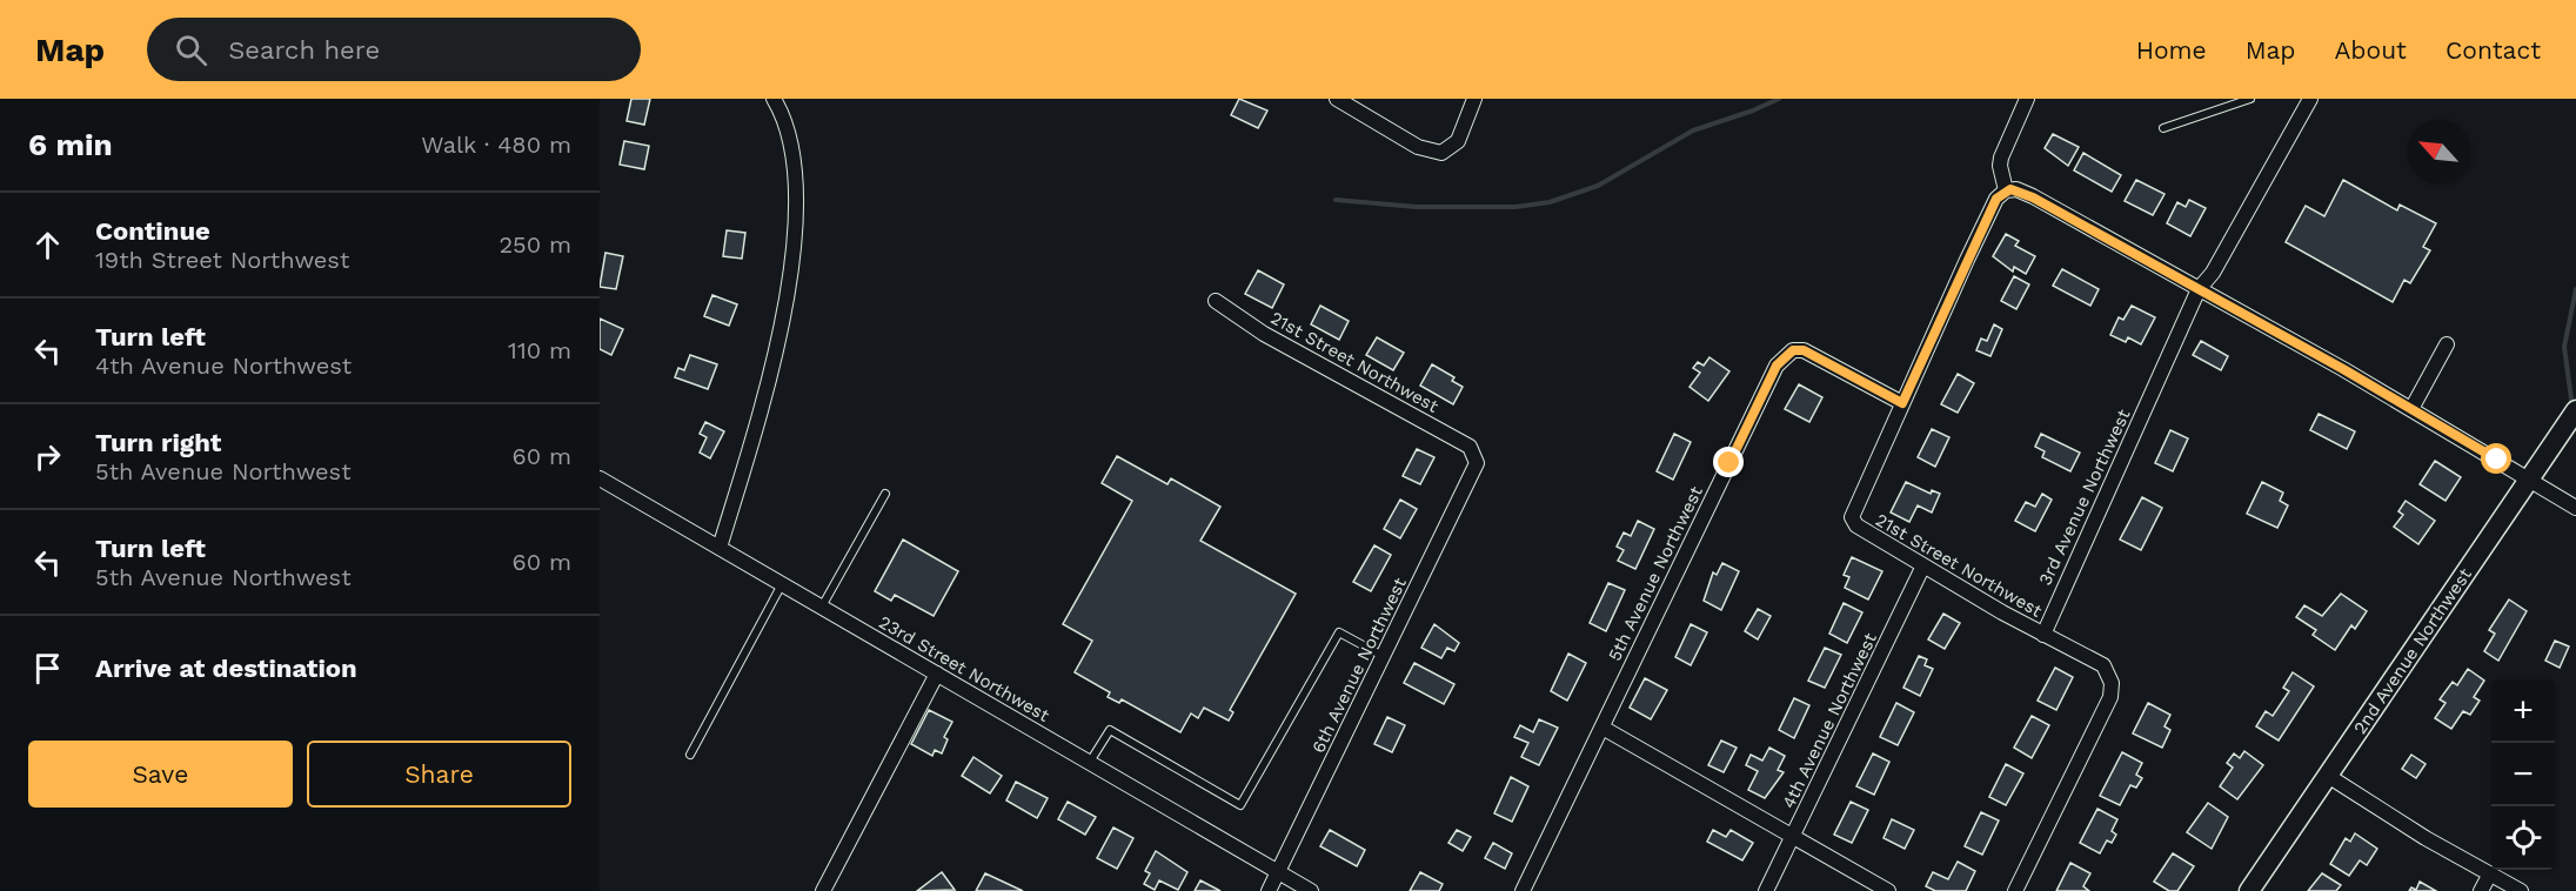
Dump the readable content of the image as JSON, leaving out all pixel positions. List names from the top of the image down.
{
  "streets": {
    "main road": ["2nd Avenue Northwest"],
    "street": [
      "21st Street Northwest",
      "3rd Avenue Northwest",
      "5th Avenue Northwest",
      "6th Avenue Northwest",
      "23rd Street Northwest",
      "4th Avenue Northwest"
    ]
  },
  "crossings": [
    ["21st Street Northwest", "3rd Avenue Northwest"],
    ["21st Street Northwest", "5th Avenue Northwest"],
    ["21st Street Northwest", "6th Avenue Northwest"],
    ["21st Street Northwest", "4th Avenue Northwest"],
    ["6th Avenue Northwest", "23rd Street Northwest"]
  ],
  "north": "top left",
  "page": {
    "header": "Map",
    "search": "Search here",
    "nav": [
      "Home",
      "Map",
      "About",
      "Contact"
    ],
    "heading": ["6 min", "Walk · 480 m"],
    "list": [
      ["Continue", "19th Street Northwest", "250 m"],
      ["Turn left", "4th Avenue Northwest", "110 m"],
      ["Turn right", "5th Avenue Northwest", "60 m"],
      ["Turn left", "5th Avenue Northwest", "60 m"],
      "Arrive at destination"
    ],
    "map_buttons": ["+", "−"],
    "buttons": ["Save", "Share"]
  }
}
